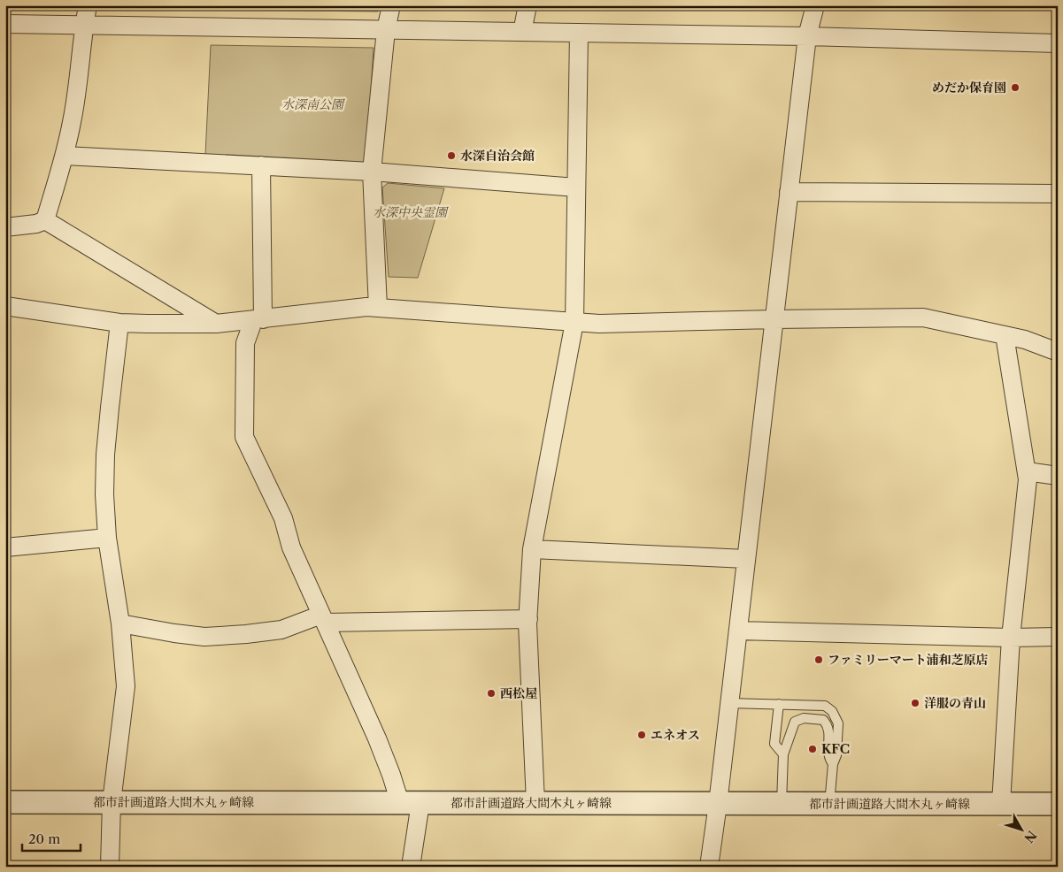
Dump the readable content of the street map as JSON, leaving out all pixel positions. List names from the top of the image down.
{
  "streets": {
    "street": ["都市計画道路大間木丸ヶ崎線"]
  },
  "parks": ["水深南公園", "水深中央霊園"],
  "places": [
    "めだか保育園",
    "水深自治会館",
    "ファミリーマート浦和芝原店",
    "西松屋",
    "洋服の青山",
    "エネオス",
    "KFC"
  ],
  "scale_bar": "20 m",
  "north": "bottom right"
}
